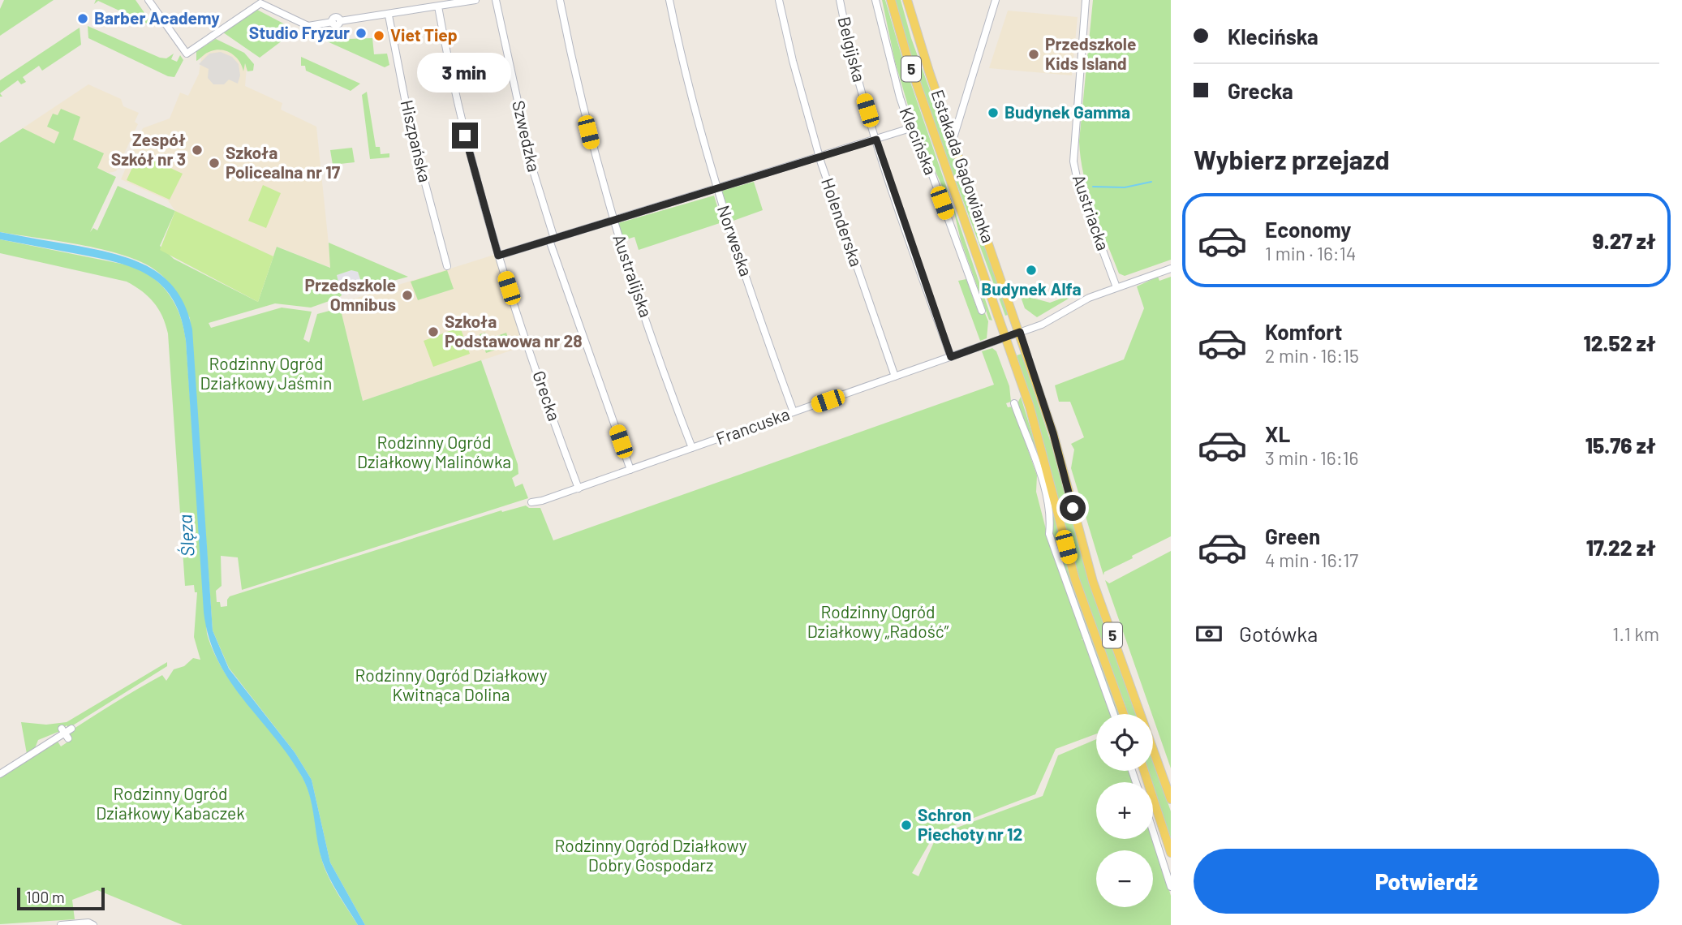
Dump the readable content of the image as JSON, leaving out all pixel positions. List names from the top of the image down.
{
  "streets": {
    "main road": ["5", "Estakada Gądowianka"],
    "street": [
      "Belgijska",
      "Szwedzka",
      "Hiszpańska",
      "Klecińska",
      "Austriacka",
      "Holenderska",
      "Norweska",
      "Australijska",
      "Grecka",
      "Francuska"
    ]
  },
  "crossings": [
    ["Belgijska", "Francuska"],
    ["5", "Estakada Gądowianka"],
    ["5", "Francuska"],
    ["Szwedzka", "Francuska"],
    ["Estakada Gądowianka", "Francuska"],
    ["Austriacka", "Francuska"],
    ["Holenderska", "Francuska"],
    ["Norweska", "Francuska"],
    ["Australijska", "Francuska"],
    ["Grecka", "Francuska"]
  ],
  "water": ["Ślęza"],
  "parks": [
    "Rodzinny Ogród Działkowy Jaśmin",
    "Rodzinny Ogród Działkowy Malinówka",
    "Rodzinny Ogród Działkowy „Radość”",
    "Rodzinny Ogród Działkowy Kwitnąca Dolina",
    "Rodzinny Ogród Działkowy Kabaczek",
    "Rodzinny Ogród Działkowy Dobry Gospodarz"
  ],
  "places": [
    "Barber Academy",
    "Studio Fryzur",
    "Viet Tiep",
    "Przedszkole Kids Island",
    "Budynek Gamma",
    "Zespół Szkół nr 3",
    "Szkoła Policealna nr 17",
    "Budynek Alfa",
    "Przedszkole Omnibus",
    "Szkoła Podstawowa nr 28",
    "Schron Piechoty nr 12"
  ],
  "scale_bar": "100 m",
  "page": {
    "banner": ["Klecińska", "Grecka"],
    "bubble": "3 min",
    "heading": "Wybierz przejazd",
    "list": [
      {
        "name": "Economy",
        "note": "1 min · 16:14",
        "value": "9.27 zł"
      },
      {
        "name": "Komfort",
        "note": "2 min · 16:15",
        "value": "12.52 zł"
      },
      {
        "name": "XL",
        "note": "3 min · 16:16",
        "value": "15.76 zł"
      },
      {
        "name": "Green",
        "note": "4 min · 16:17",
        "value": "17.22 zł"
      }
    ],
    "pay": ["Gotówka", "1.1 km"],
    "map_buttons": ["+", "−"],
    "buttons": "Potwierdź",
    "scale": "100 m"
  }
}
